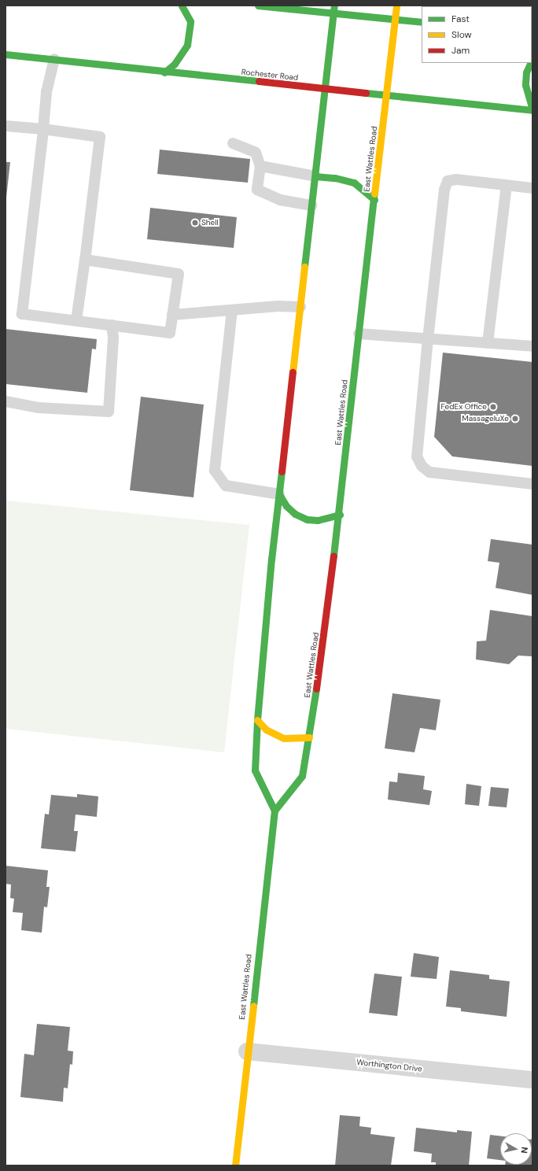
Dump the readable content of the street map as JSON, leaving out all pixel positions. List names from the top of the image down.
{
  "streets": {
    "main road": ["Rochester Road", "East Wattles Road"],
    "street": ["Worthington Drive"]
  },
  "crossings": [
    ["Rochester Road", "East Wattles Road"],
    ["East Wattles Road", "Worthington Drive"]
  ],
  "places": ["Shell", "FedEx Office", "MassageluXe"],
  "legend": ["Fast", "Slow", "Jam"],
  "north": "right"
}
